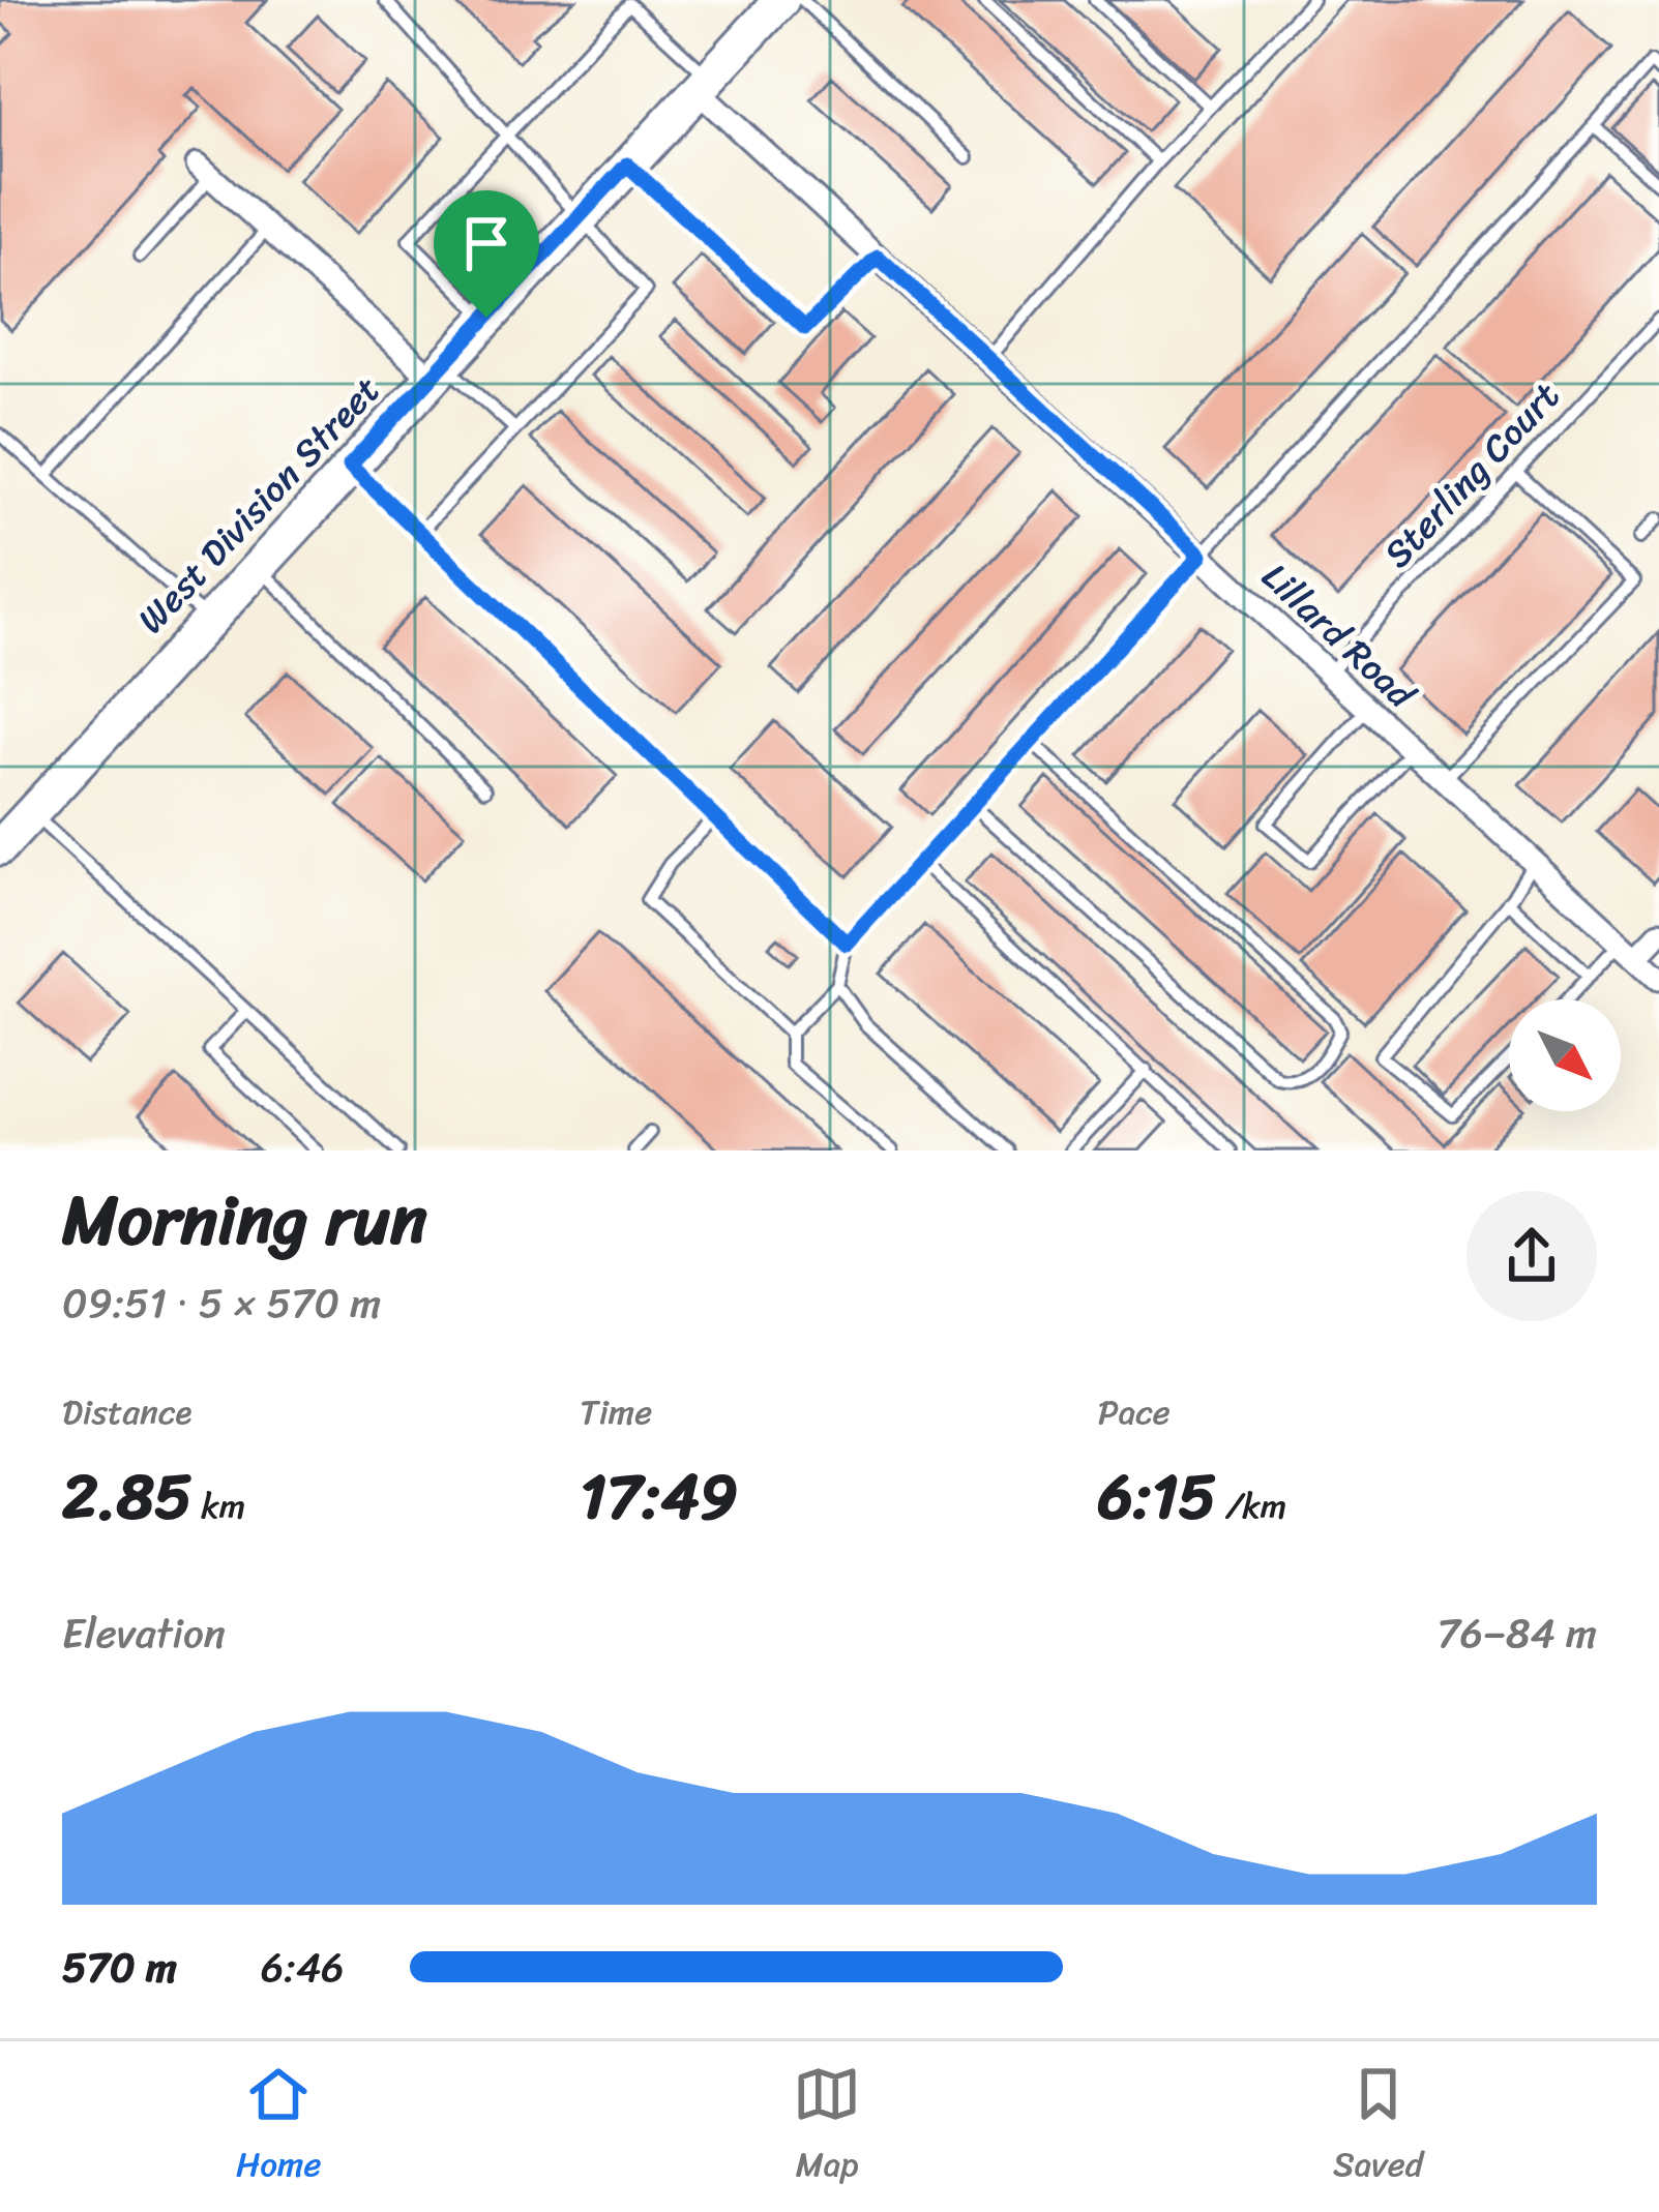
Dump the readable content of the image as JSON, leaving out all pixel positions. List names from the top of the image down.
{
  "streets": {
    "main road": ["West Division Street"],
    "street": ["Lillard Road"],
    "lane": ["Sterling Court"]
  },
  "crossings": [
    ["Sterling Court", "Lillard Road"],
    ["West Division Street", "Lillard Road"]
  ],
  "north": "bottom right",
  "page": {
    "heading": ["Morning run", "09:51 · 5 × 570 m"],
    "stats": [
      ["Distance", "2.85 km"],
      ["Time", "17:49"],
      ["Pace", "6:15 /km"]
    ],
    "chart": ["Elevation", "76–84 m"],
    "list": [
      {
        "name": "570 m",
        "note": "6:46"
      }
    ],
    "tabs": ["Home", "Map", "Saved"]
  }
}
